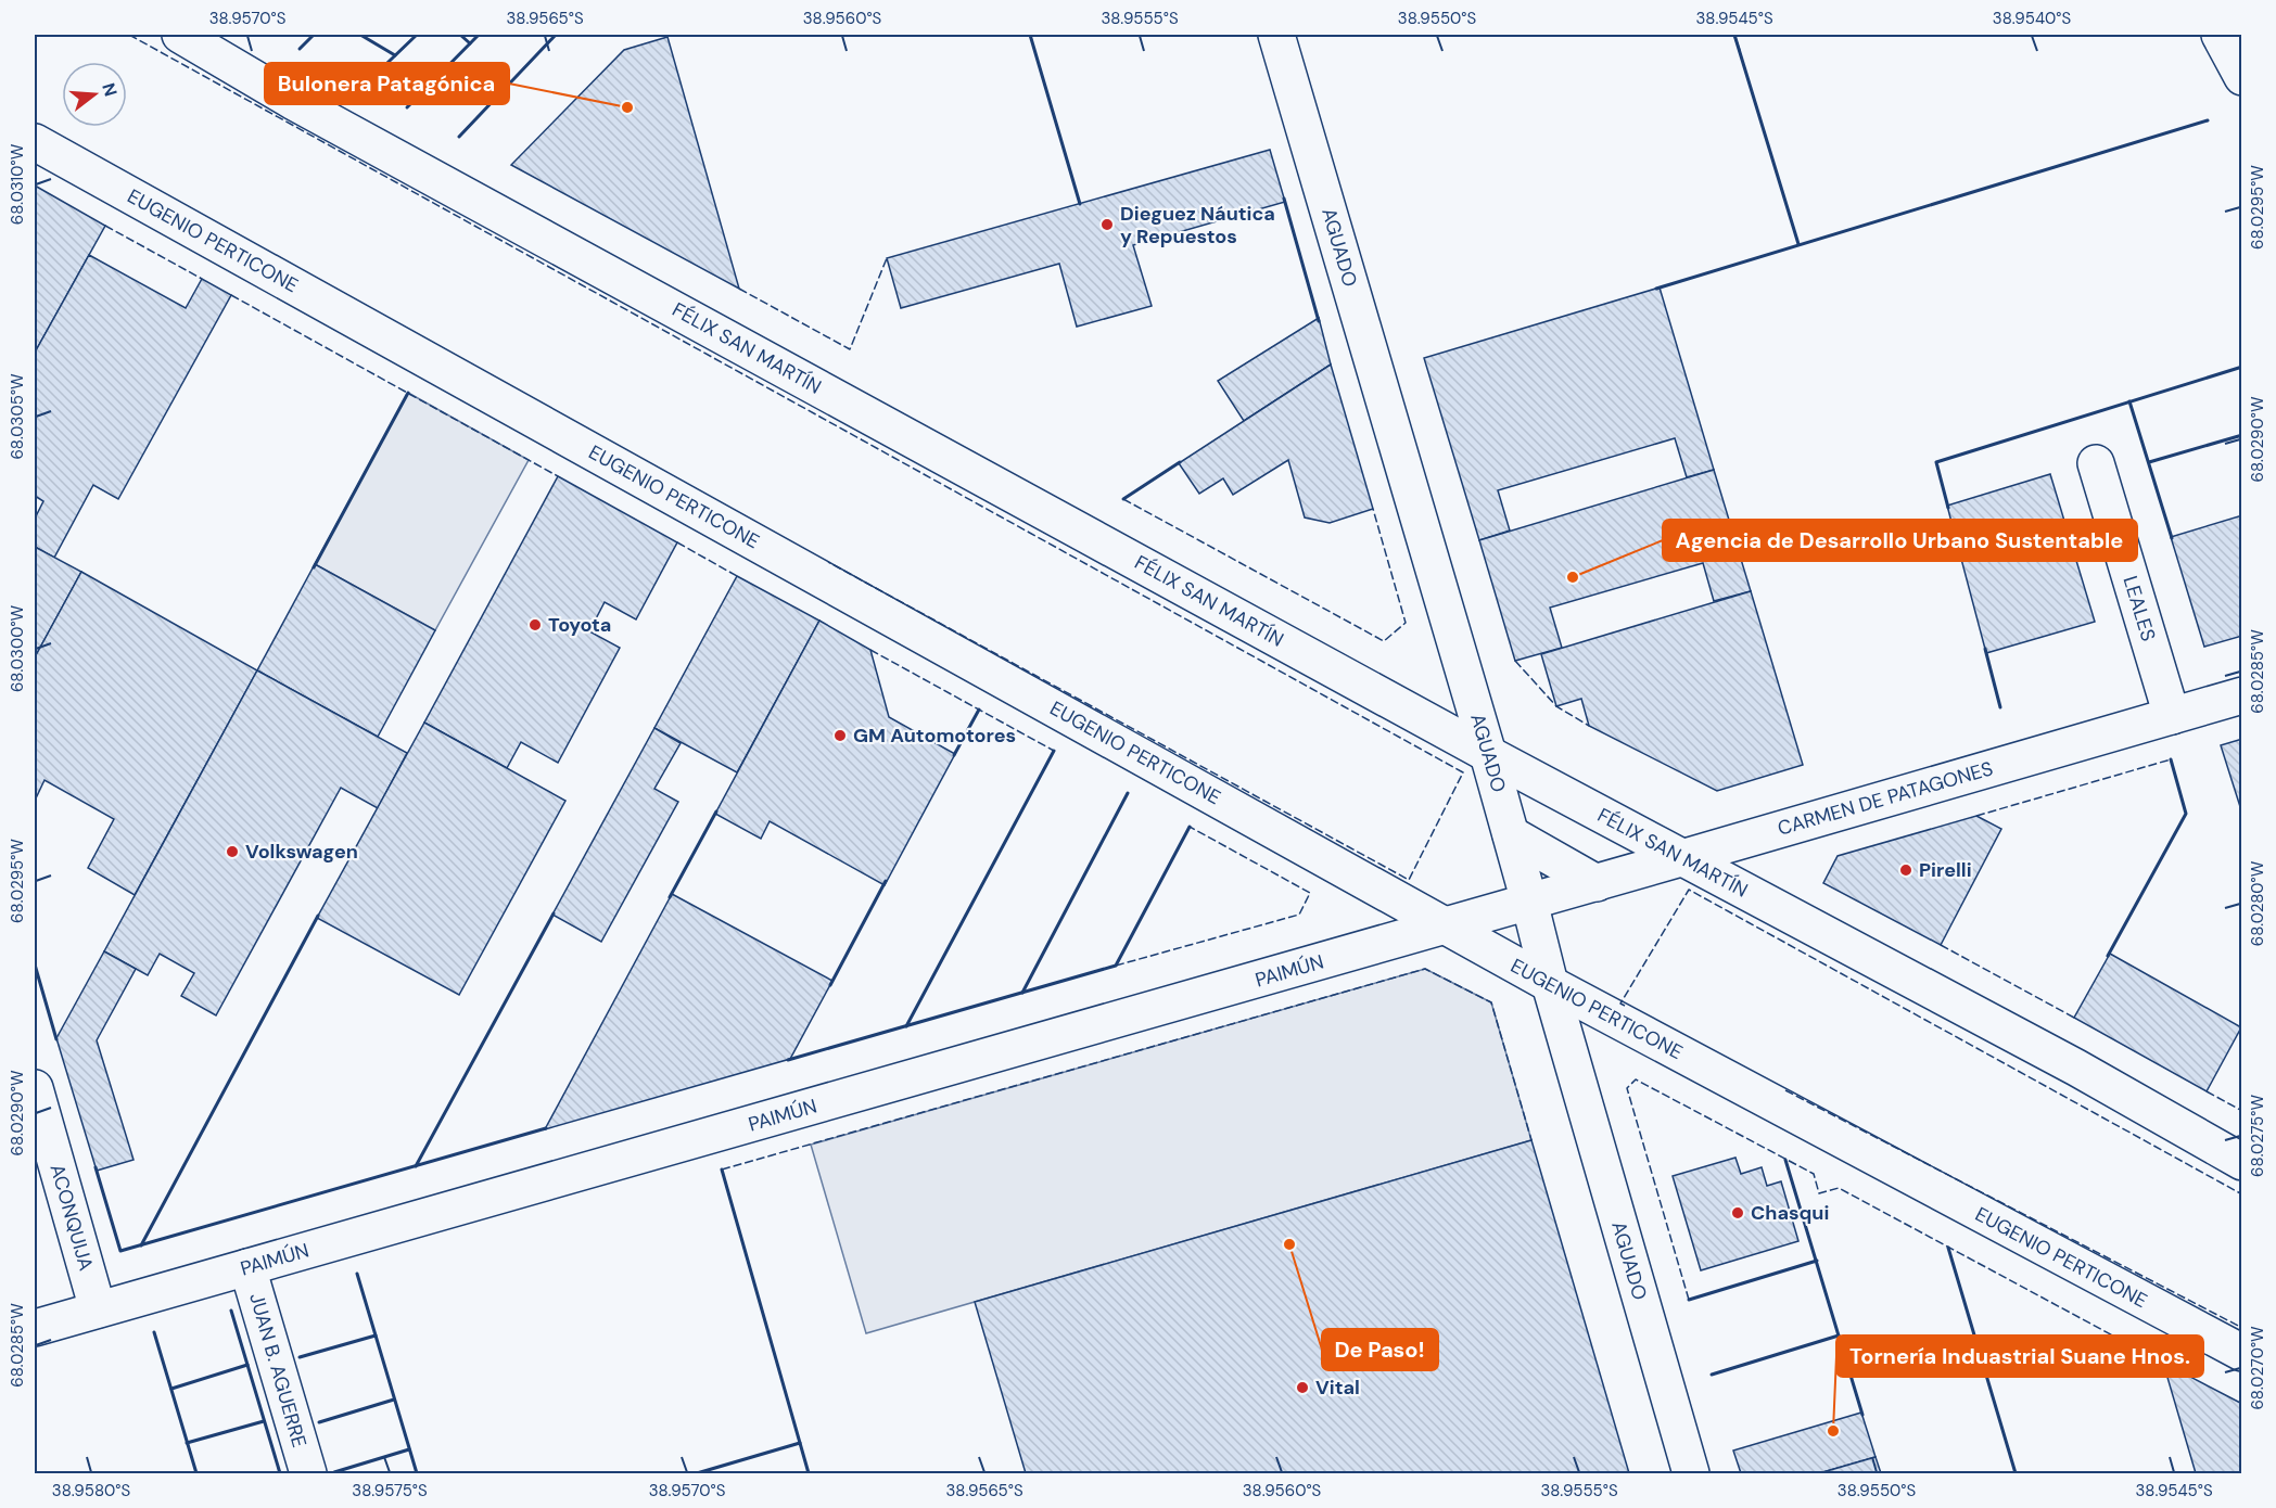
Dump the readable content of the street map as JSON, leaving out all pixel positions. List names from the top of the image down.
{
  "streets": {
    "main road": [
      "EUGENIO PERTICONE",
      "AGUADO",
      "FÉLIX SAN MARTÍN",
      "LEALES",
      "CARMEN DE PATAGONES",
      "PAIMÚN",
      "ACONQUIJA",
      "JUAN B. AGUERRE"
    ]
  },
  "crossings": [
    ["EUGENIO PERTICONE", "AGUADO"],
    ["EUGENIO PERTICONE", "PAIMÚN"],
    ["AGUADO", "FÉLIX SAN MARTÍN"],
    ["AGUADO", "CARMEN DE PATAGONES"],
    ["AGUADO", "PAIMÚN"],
    ["FÉLIX SAN MARTÍN", "CARMEN DE PATAGONES"],
    ["LEALES", "CARMEN DE PATAGONES"],
    ["CARMEN DE PATAGONES", "PAIMÚN"],
    ["PAIMÚN", "ACONQUIJA"],
    ["PAIMÚN", "JUAN B. AGUERRE"]
  ],
  "places": [
    "Bulonera Patagónica",
    "Dieguez Náutica y Repuestos",
    "Agencia de Desarrollo Urbano Sustentable",
    "Toyota",
    "GM Automotores",
    "Volkswagen",
    "Pirelli",
    "Chasqui",
    "De Paso!",
    "Vital",
    "Tornería Induastrial Suane Hnos."
  ],
  "north": "right",
  "coordinates": [
    "38.9570°S",
    "38.9565°S",
    "38.9560°S",
    "38.9555°S",
    "38.9550°S",
    "38.9545°S",
    "38.9540°S",
    "68.0310°W",
    "68.0295°W",
    "68.0305°W",
    "68.0290°W",
    "68.0300°W",
    "68.0285°W",
    "68.0280°W",
    "68.0275°W",
    "68.0270°W",
    "38.9580°S",
    "38.9575°S"
  ]
}
